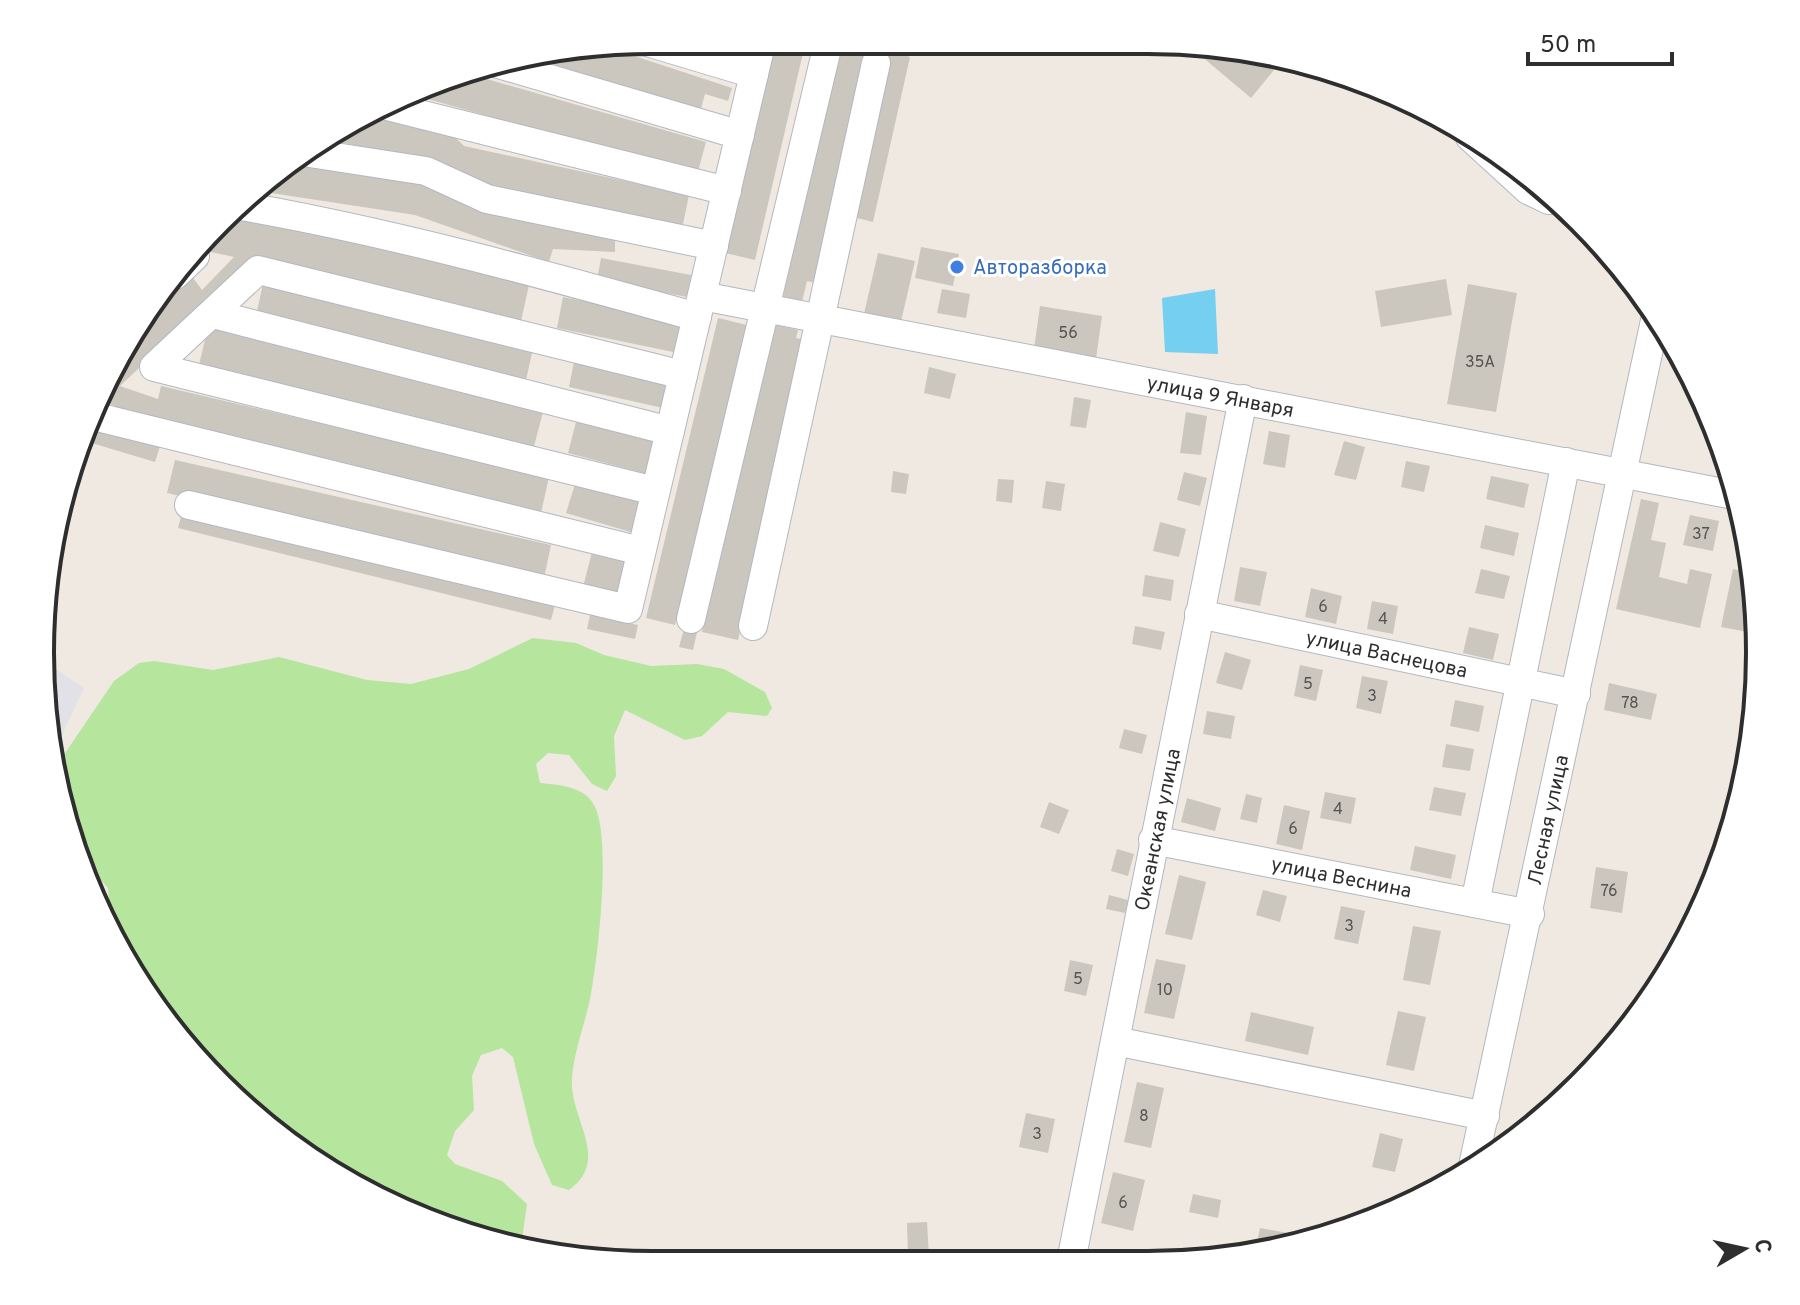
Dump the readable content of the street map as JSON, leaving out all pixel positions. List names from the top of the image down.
{
  "streets": {
    "street": [
      "улица 9 Января",
      "улица Васнецова",
      "Лесная улица",
      "Океанская улица",
      "улица Веснина"
    ]
  },
  "crossings": [
    ["улица 9 Января", "Лесная улица"],
    ["улица 9 Января", "Океанская улица"],
    ["улица Васнецова", "Лесная улица"],
    ["улица Васнецова", "Океанская улица"],
    ["Лесная улица", "улица Веснина"],
    ["Океанская улица", "улица Веснина"]
  ],
  "places": ["Авторазборка"],
  "house_numbers": [
    "56",
    "35А",
    "37",
    "6",
    "4",
    "5",
    "3",
    "78",
    "4",
    "6",
    "76",
    "3",
    "5",
    "10",
    "8",
    "3",
    "6"
  ],
  "scale_bar": "50 m",
  "north": "right"
}
